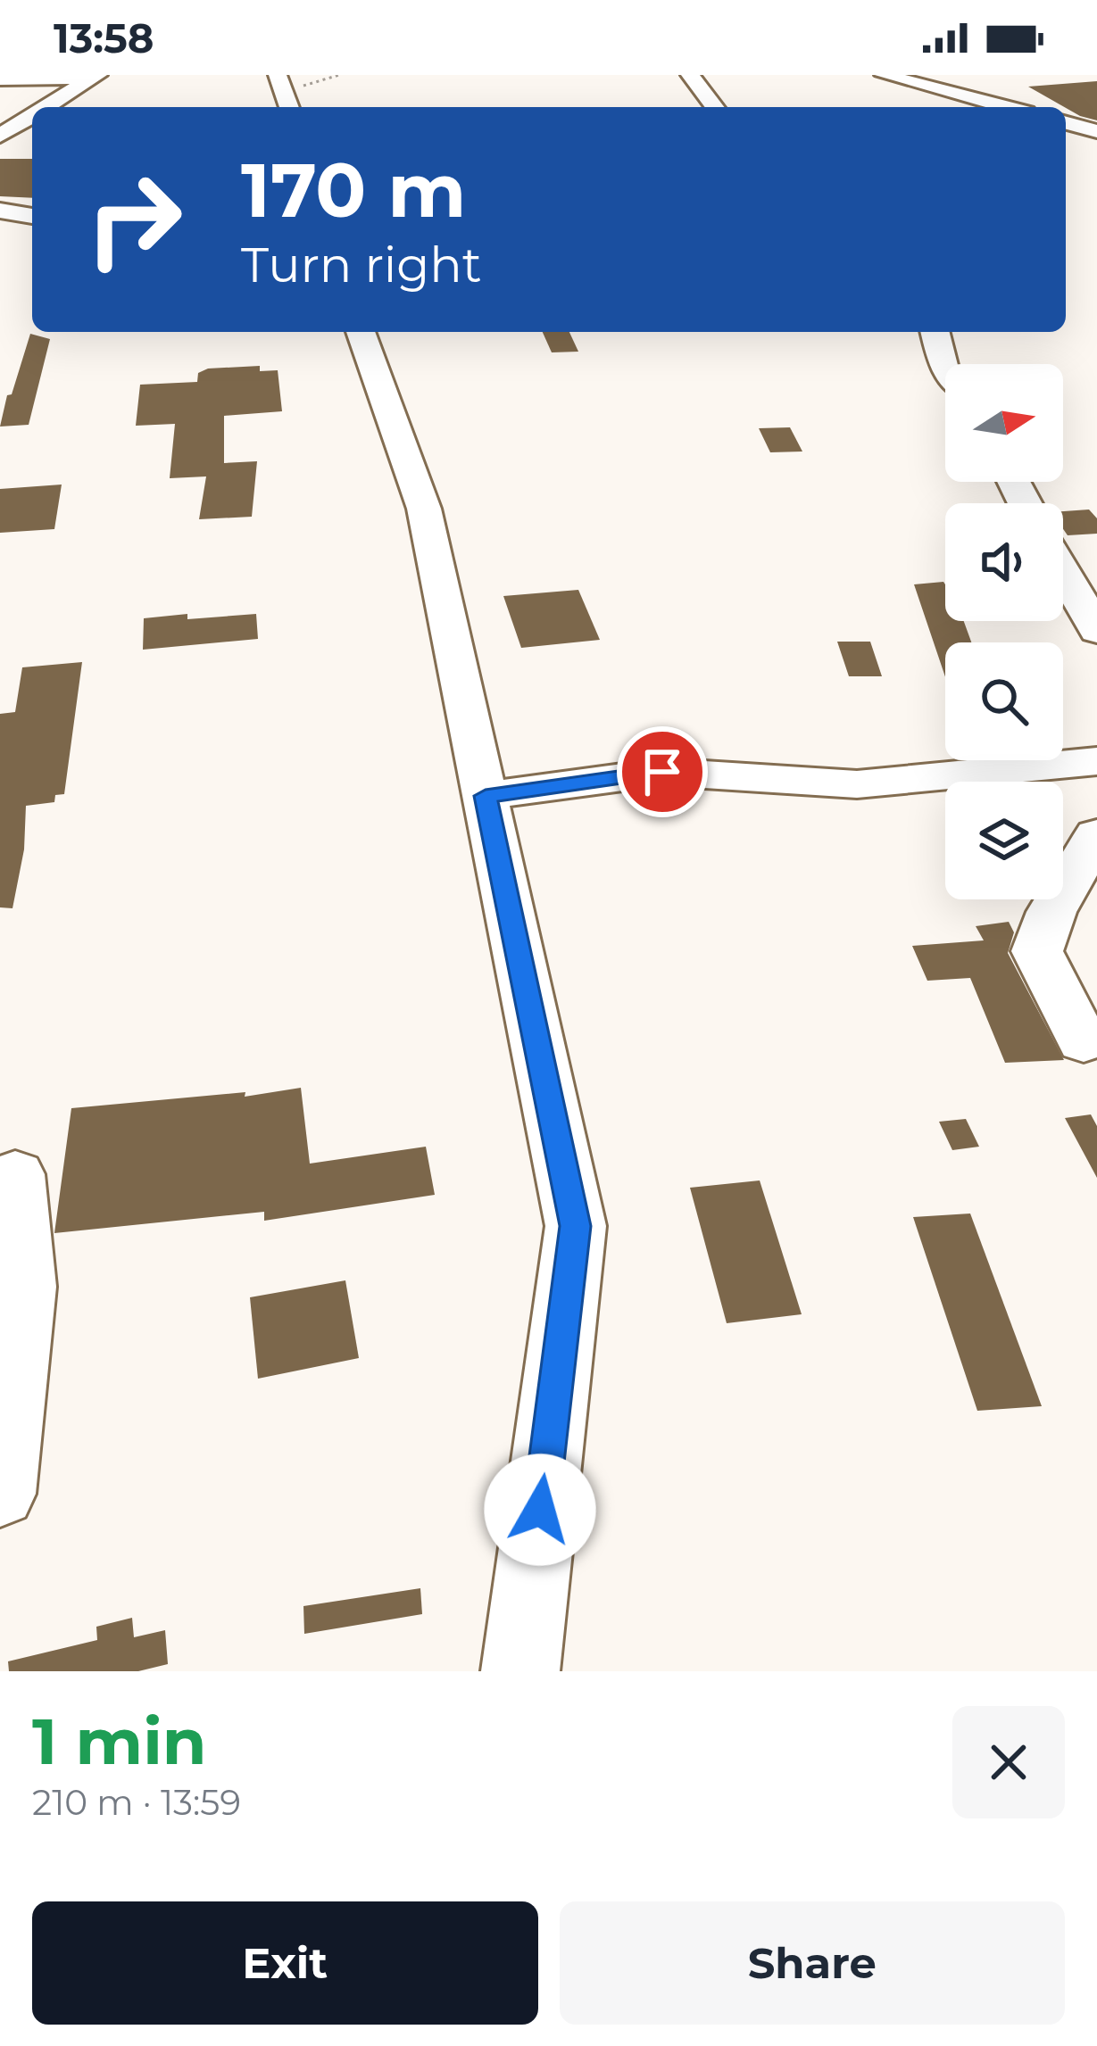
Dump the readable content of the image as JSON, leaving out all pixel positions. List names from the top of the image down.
{
  "north": "right",
  "page": {
    "status": "13:58",
    "turn": ["170 m", "Turn right"],
    "heading": ["1 min", "210 m · 13:59"],
    "buttons": ["Exit", "Share"]
  }
}
